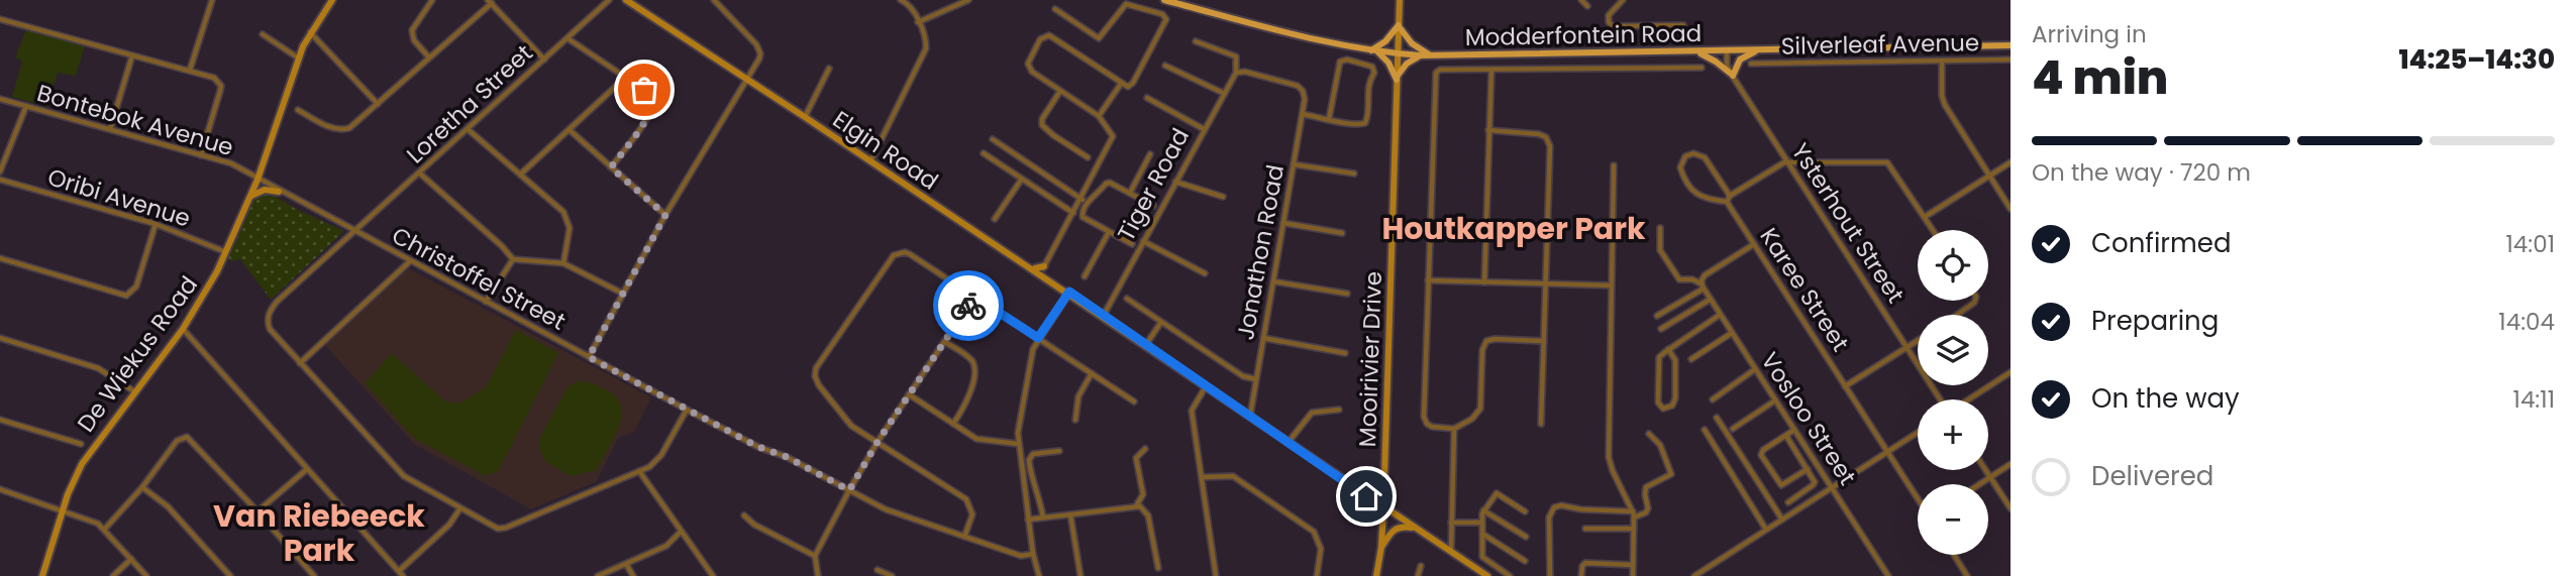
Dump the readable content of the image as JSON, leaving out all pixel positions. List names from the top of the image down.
{
  "streets": {
    "main road": ["Modderfontein Road"],
    "street": [
      "Silverleaf Avenue",
      "Loretha Street",
      "Bontebok Avenue",
      "Elgin Road",
      "Tiger Road",
      "Oribi Avenue",
      "Ysterhout Street",
      "Jonathon Road",
      "Christoffel Street",
      "Karee Street",
      "De Wiekus Road",
      "Mooirivier Drive",
      "Vosloo Street"
    ]
  },
  "crossings": [
    ["Modderfontein Road", "Ysterhout Street"],
    ["Modderfontein Road", "Mooirivier Drive"],
    ["Loretha Street", "Christoffel Street"],
    ["Bontebok Avenue", "Christoffel Street"],
    ["Bontebok Avenue", "De Wiekus Road"],
    ["Elgin Road", "Tiger Road"],
    ["Elgin Road", "Jonathon Road"],
    ["Elgin Road", "Mooirivier Drive"],
    ["Tiger Road", "Jonathon Road"],
    ["Oribi Avenue", "De Wiekus Road"],
    ["Christoffel Street", "De Wiekus Road"]
  ],
  "districts": ["Houtkapper Park", "Van Riebeeck Park"],
  "page": {
    "heading": ["4 min", "Arriving in", "14:25–14:30"],
    "bar": "On the way · 720 m",
    "list": [
      ["Confirmed", "14:01"],
      ["Preparing", "14:04"],
      ["On the way", "14:11"],
      "Delivered"
    ],
    "map_buttons": ["+", "−"]
  }
}
